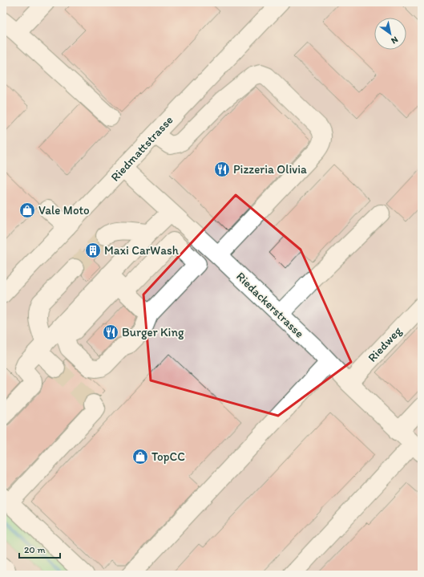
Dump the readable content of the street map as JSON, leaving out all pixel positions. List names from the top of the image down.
{
  "streets": {
    "street": ["Riedmattstrasse", "Riedackerstrasse", "Riedweg"]
  },
  "crossings": [
    ["Riedmattstrasse", "Riedackerstrasse"],
    ["Riedackerstrasse", "Riedweg"]
  ],
  "places": {
    "restaurant": ["Pizzeria Olivia", "Burger King"],
    "shop": ["Vale Moto", "TopCC"],
    "building": ["Maxi CarWash"]
  },
  "scale_bar": "20 m",
  "north": "bottom right"
}
